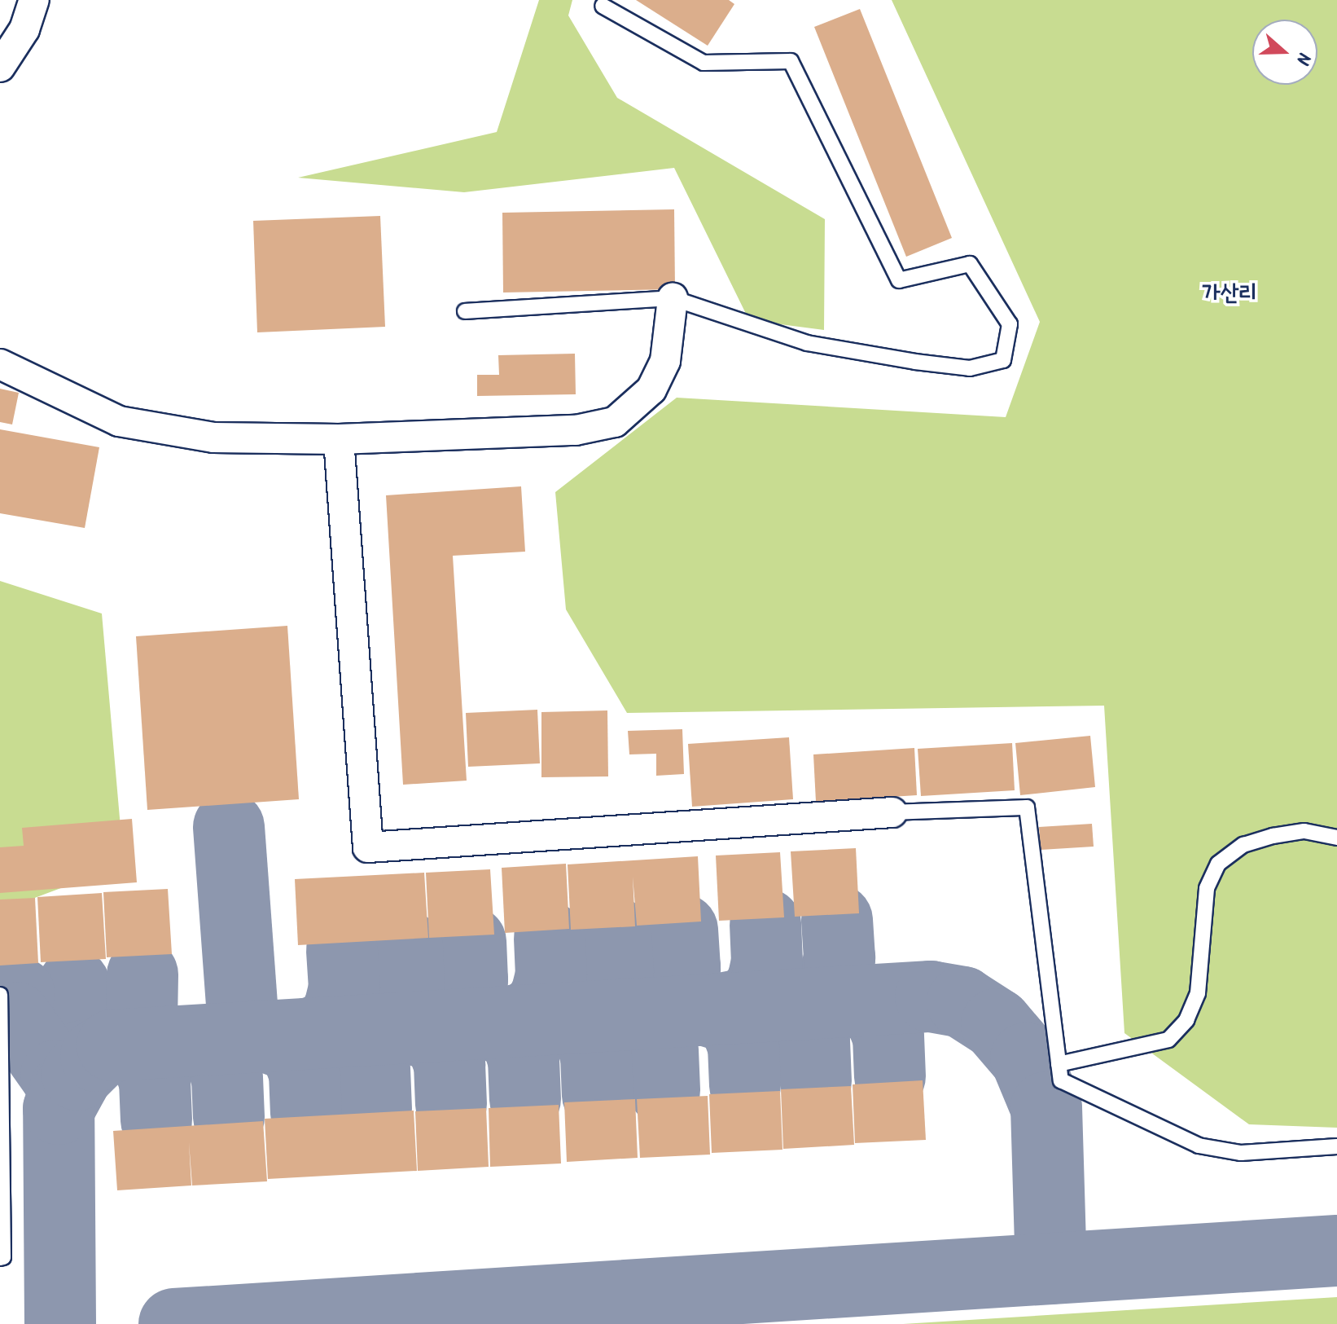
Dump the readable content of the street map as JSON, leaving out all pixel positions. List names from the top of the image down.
{
  "districts": ["가산리"],
  "north": "right"
}
